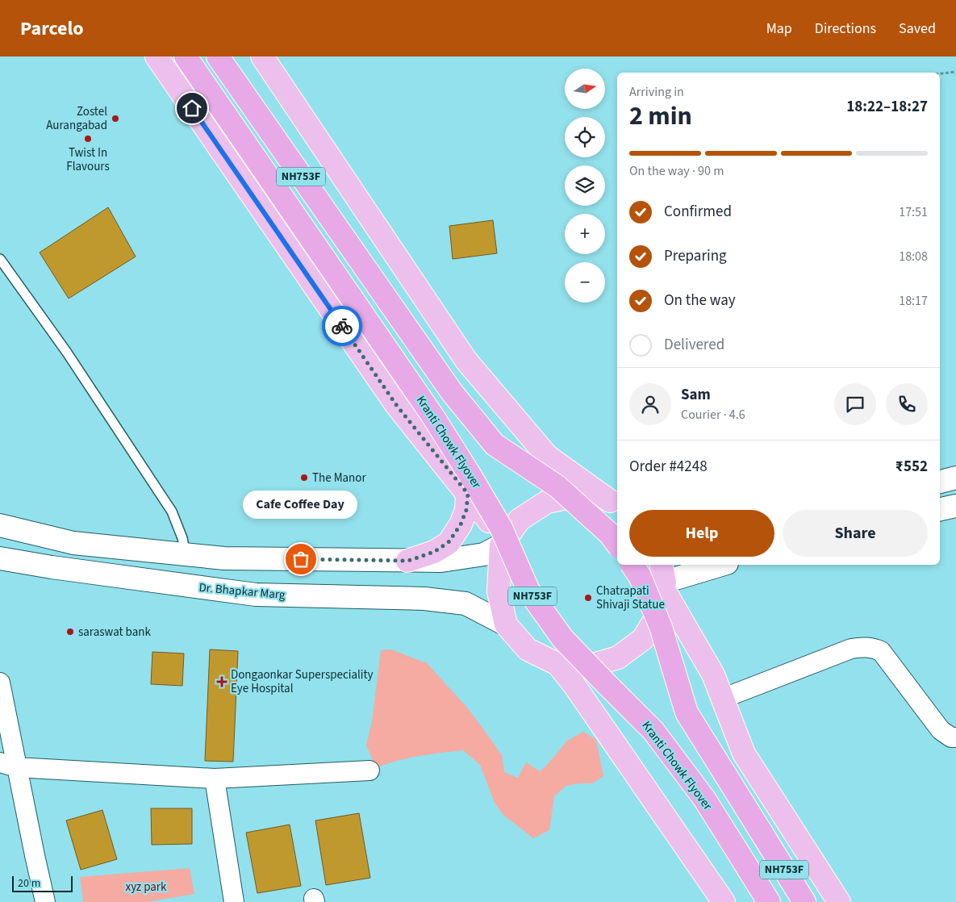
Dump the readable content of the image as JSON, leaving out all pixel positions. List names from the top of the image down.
{
  "streets": {
    "highway": ["NH753F", "Kranti Chowk Flyover"],
    "main road": ["Dr. Bhapkar Marg"]
  },
  "parks": ["xyz park"],
  "places": {
    "other": [
      "Zostel Aurangabad",
      "Twist In Flavours",
      "The Manor",
      "Cafe Coffee Day",
      "Chatrapati Shivaji Statue",
      "saraswat bank"
    ],
    "health": ["Dongaonkar Superspeciality Eye Hospital"]
  },
  "scale_bar": "20 m",
  "north": "right",
  "page": {
    "header": "Parcelo",
    "nav": ["Map", "Directions", "Saved"],
    "map_buttons": ["+", "−"],
    "heading": ["2 min", "Arriving in", "18:22–18:27"],
    "panel": [
      "Sam",
      "Courier · 4.6",
      "Order #4248",
      "₹552"
    ],
    "bar": "On the way · 90 m",
    "list": [
      ["Confirmed", "17:51"],
      ["Preparing", "18:08"],
      ["On the way", "18:17"],
      "Delivered"
    ],
    "bubble": "Cafe Coffee Day",
    "buttons": ["Help", "Share"],
    "scale": "20 m"
  }
}
